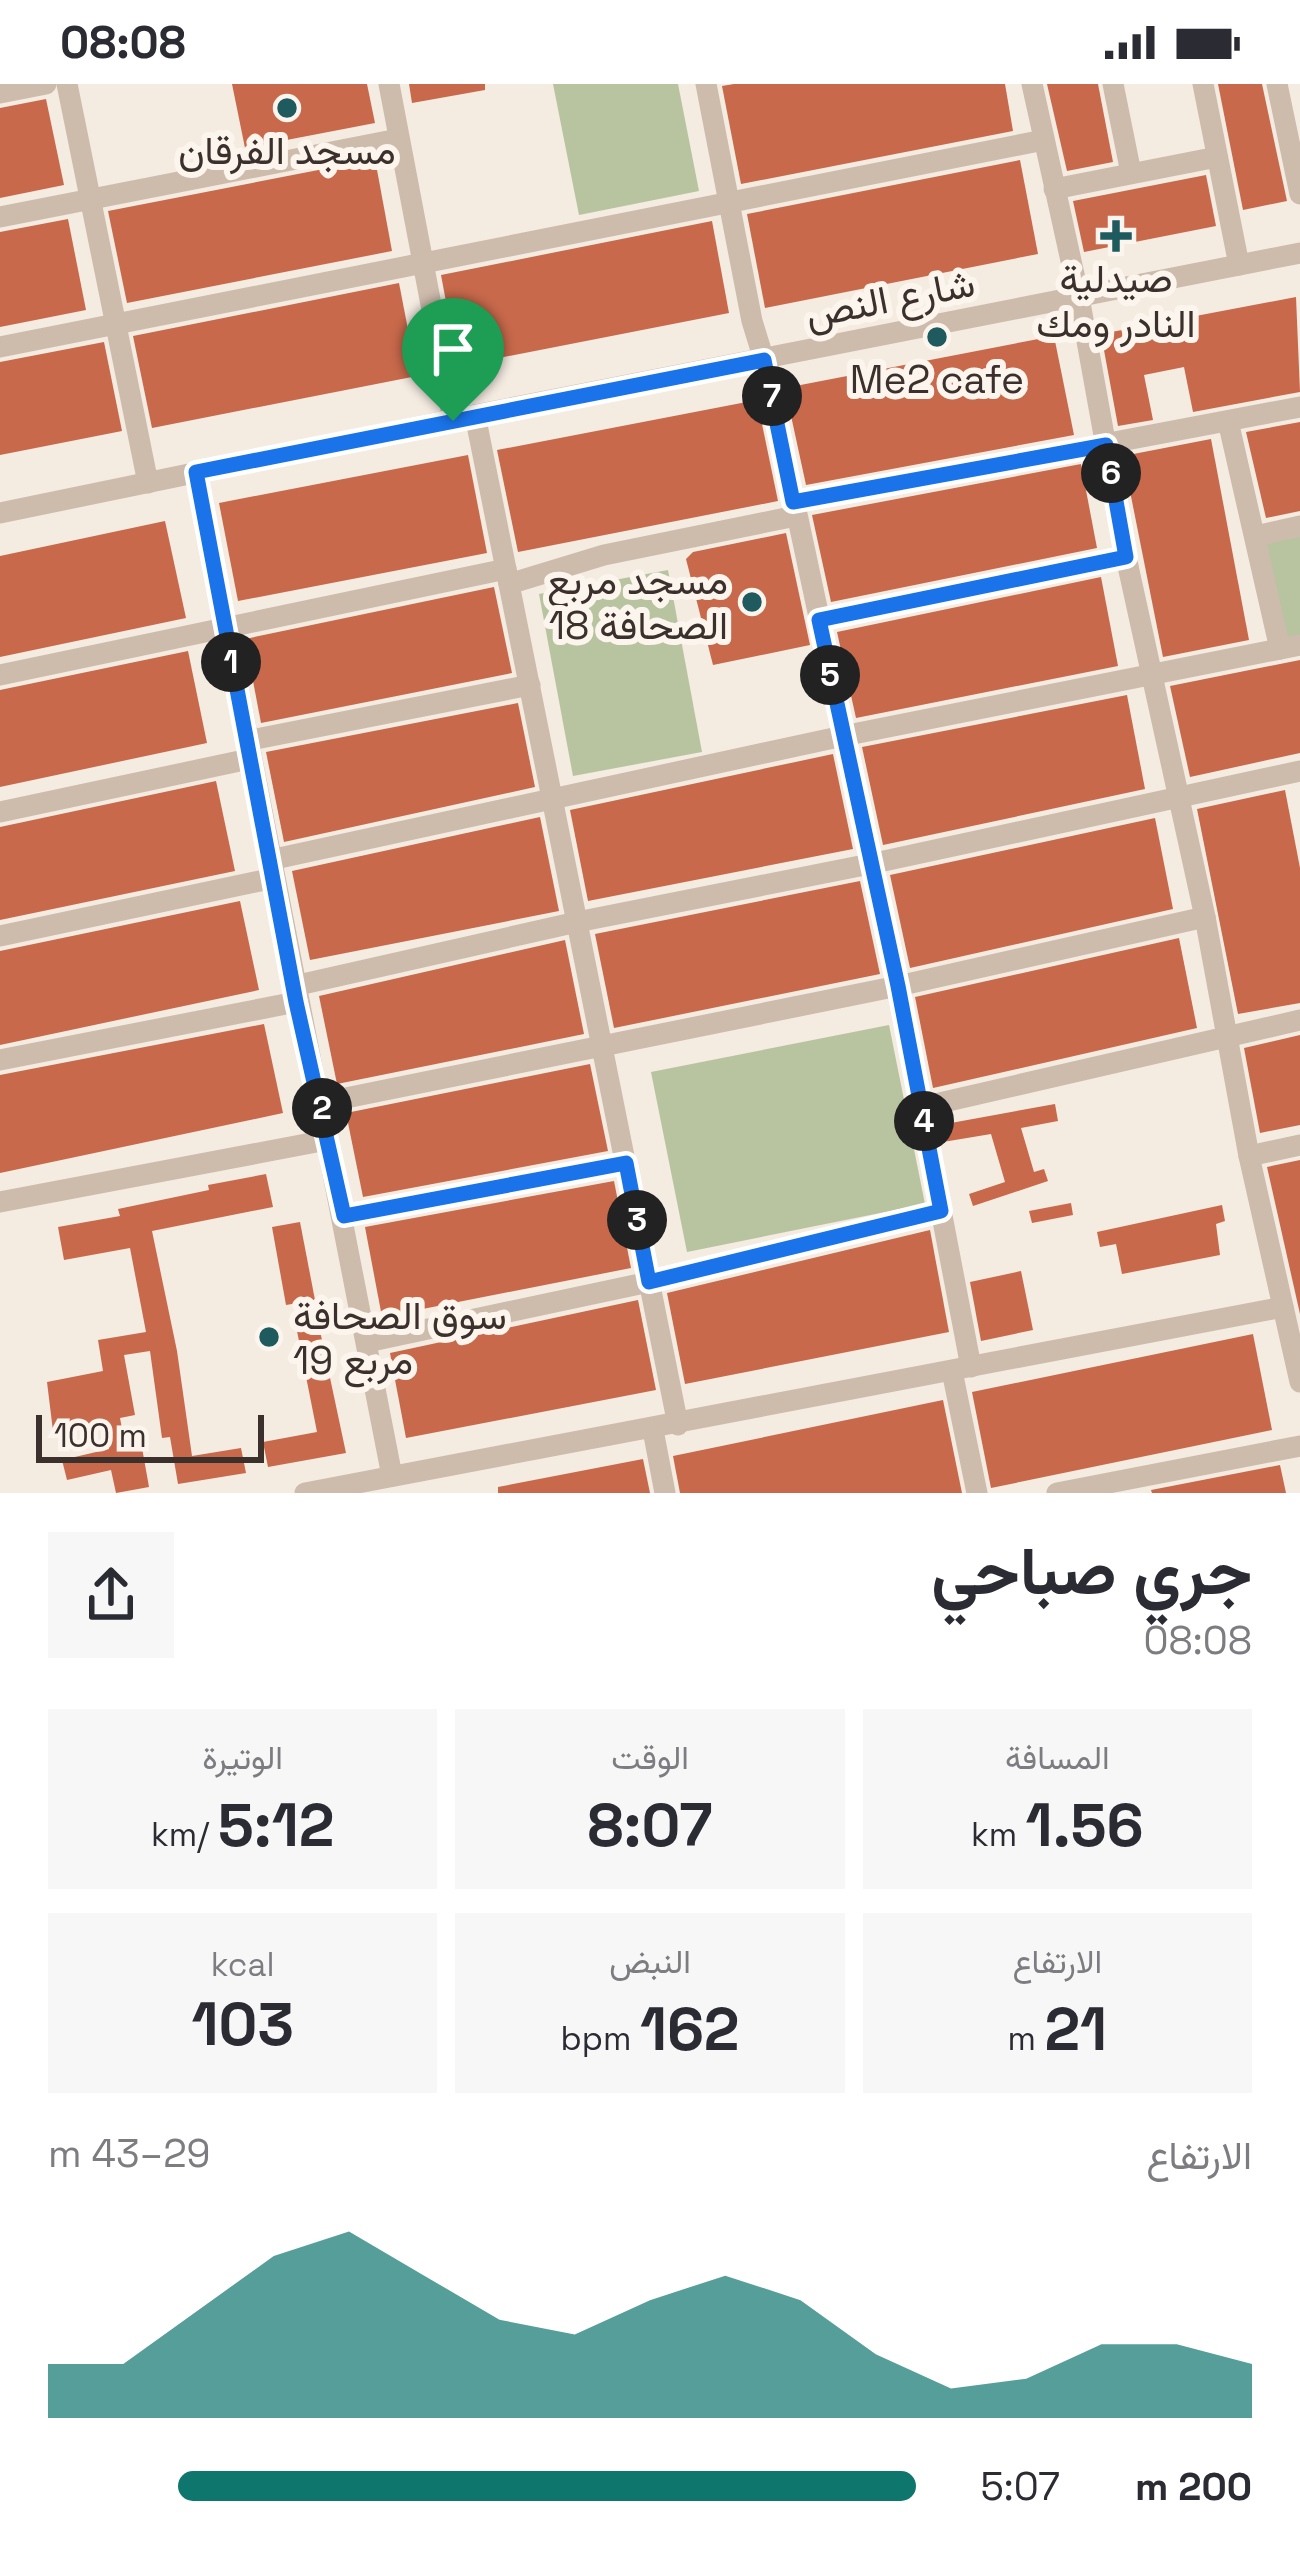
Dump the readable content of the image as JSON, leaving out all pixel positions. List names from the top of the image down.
{
  "streets": {
    "street": ["شارع النص"]
  },
  "places": {
    "other": [
      "مسجد الفرقان",
      "Me2 cafe",
      "مسجد مربع 18 الصحافة",
      "سوق الصحافة مربع 19"
    ],
    "health": ["صيدلية النادر ومك"]
  },
  "scale_bar": "100 m",
  "page": {
    "status": "08:08",
    "pins": [
      "7",
      "6",
      "1",
      "5",
      "2",
      "4",
      "3"
    ],
    "scale": "100 m",
    "heading": ["جري صباحي", "08:08"],
    "stats": [
      ["المسافة", "1.56 km"],
      ["الوقت", "8:07"],
      ["الوتيرة", "5:12 /km"],
      ["الارتفاع", "21 m"],
      ["النبض", "162 bpm"],
      ["kcal", "103"]
    ],
    "chart": ["الارتفاع", "29–43 m"],
    "list": [
      {
        "name": "200 m",
        "note": "5:07"
      }
    ]
  }
}
